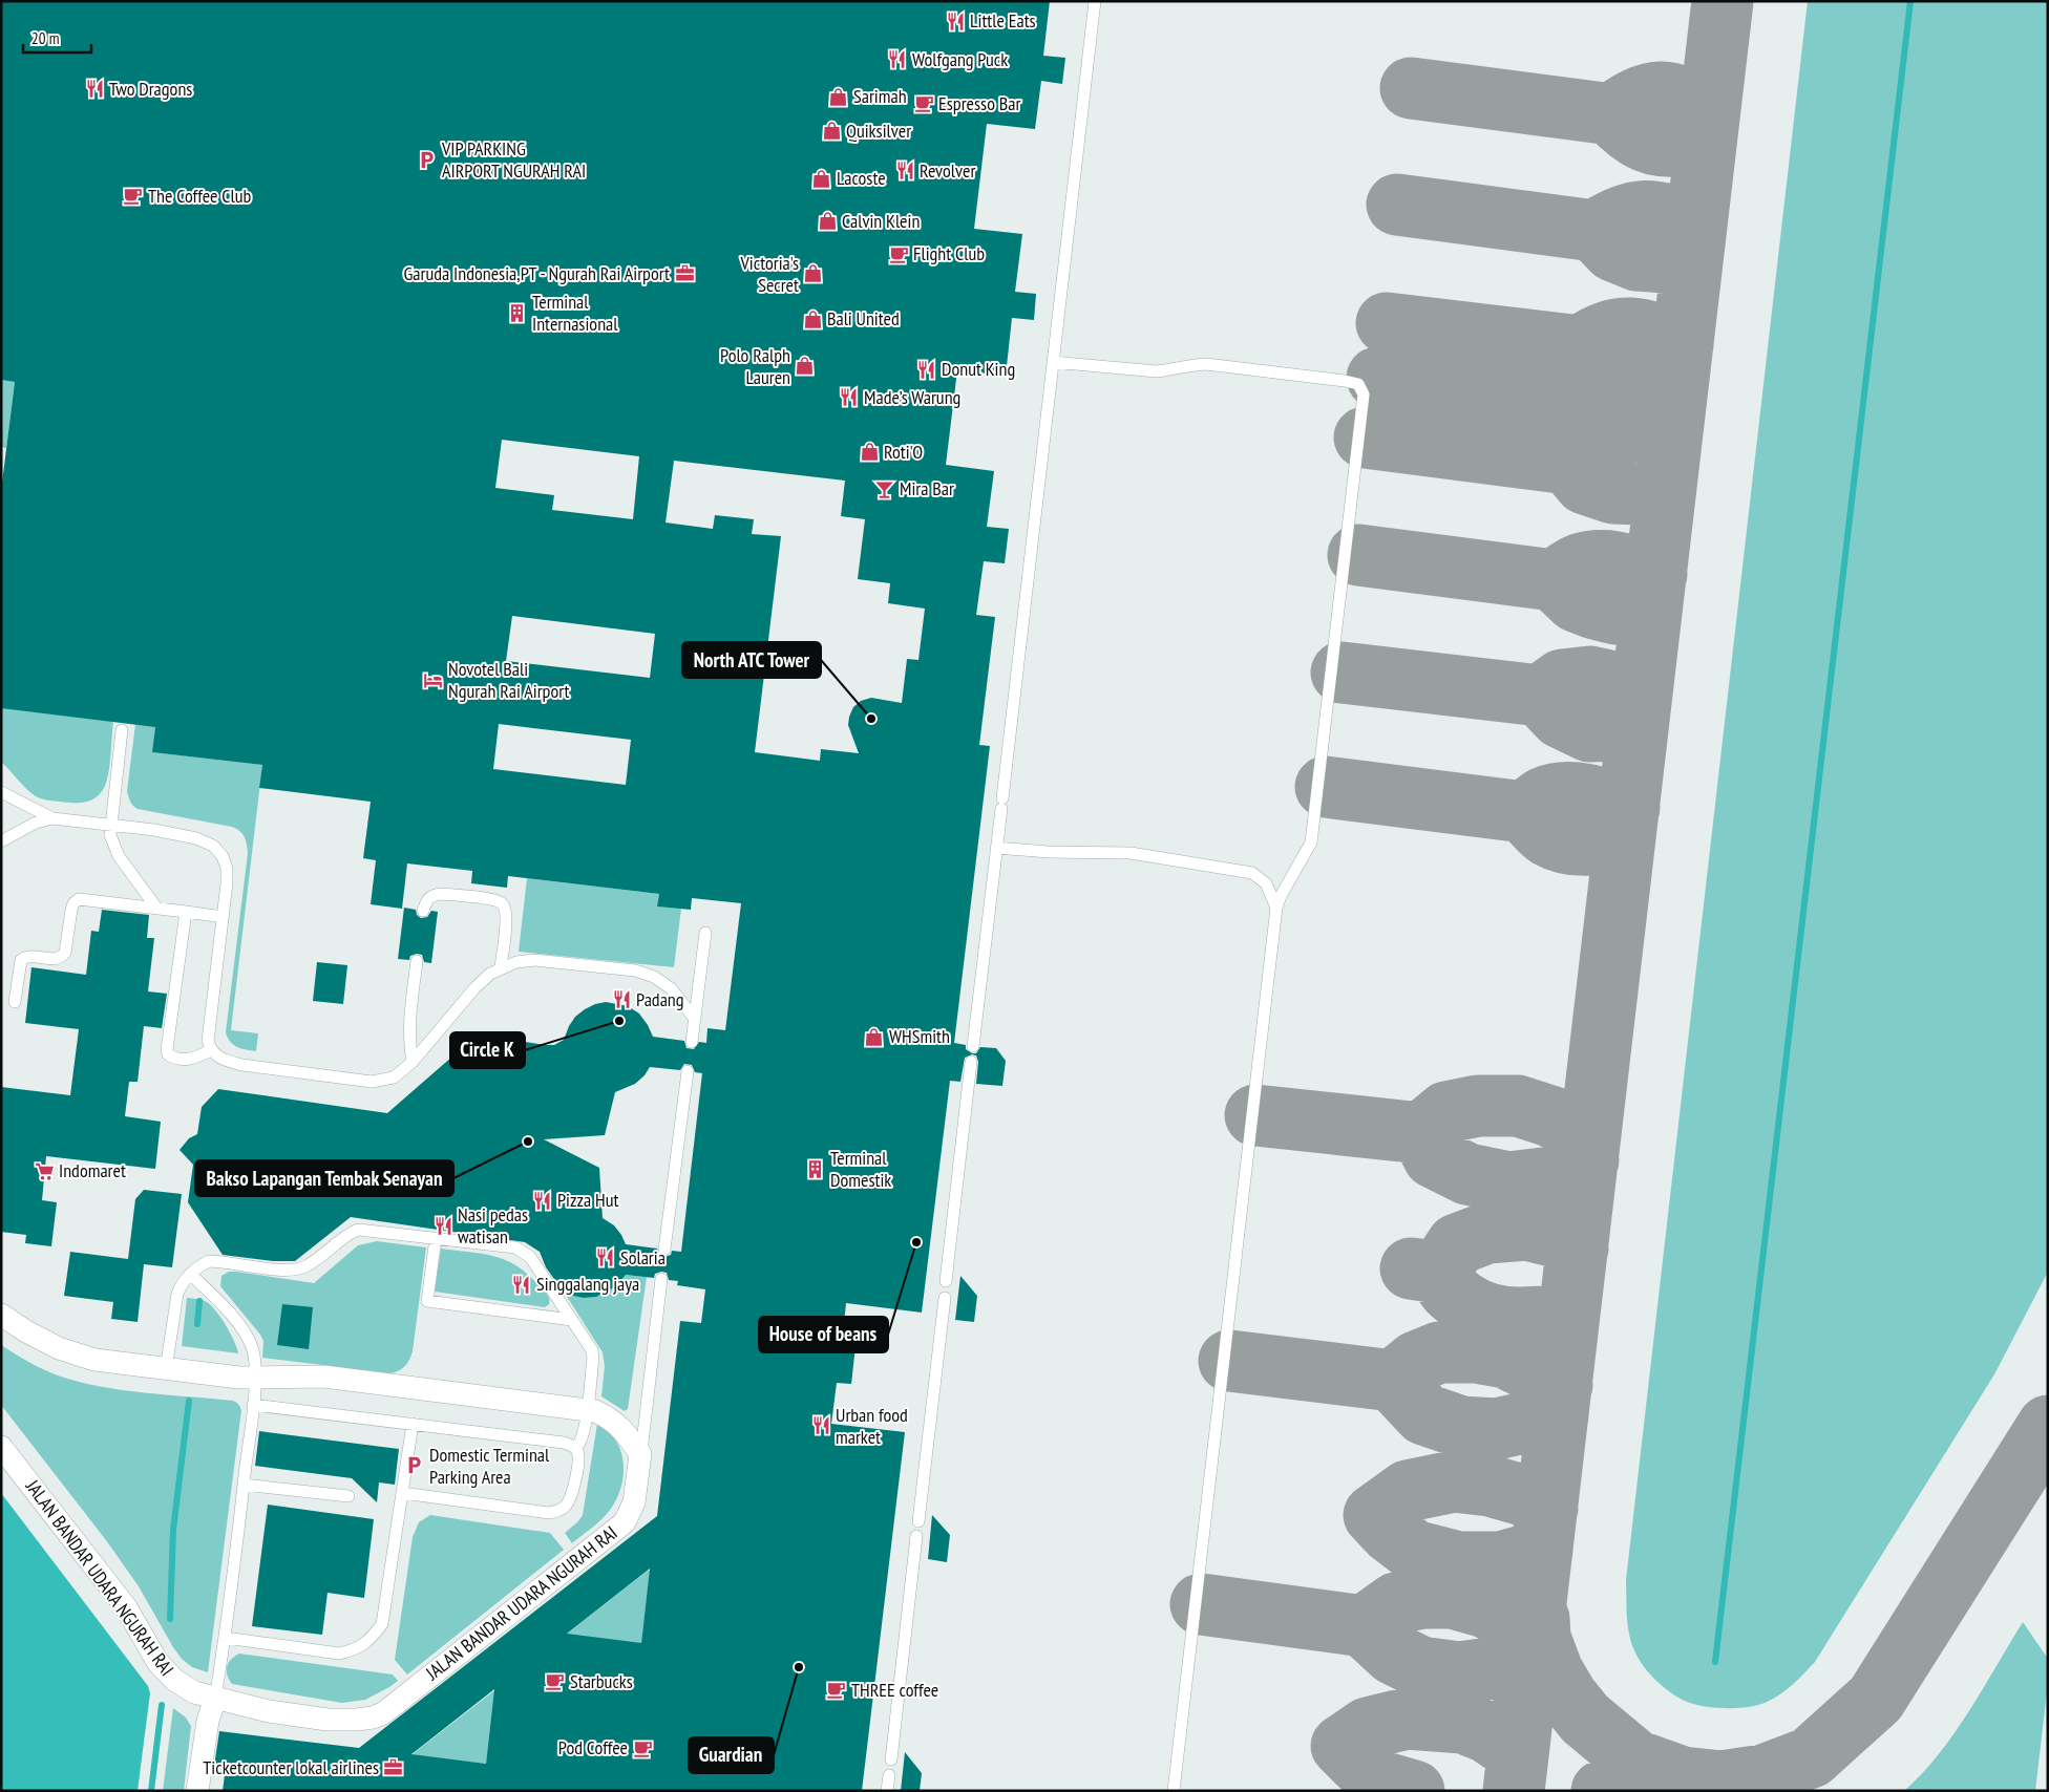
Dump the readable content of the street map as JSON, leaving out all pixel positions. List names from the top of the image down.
{
  "streets": {
    "street": ["JALAN BANDAR UDARA NGURAH RAI"]
  },
  "places": {
    "restaurant": [
      "Little Eats",
      "Wolfgang Puck",
      "Two Dragons",
      "Revolver",
      "Donut King",
      "Made’s Warung",
      "Padang",
      "Pizza Hut",
      "Nasi pedas watisan",
      "Solaria",
      "Singgalang jaya",
      "Urban food market"
    ],
    "shop": [
      "Sarimah",
      "Quiksilver",
      "Lacoste",
      "Calvin Klein",
      "Victoria's Secret",
      "Bali United",
      "Polo Ralph Lauren",
      "Roti'O",
      "WHSmith"
    ],
    "cafe": [
      "Espresso Bar",
      "The Coffee Club",
      "Flight Club",
      "Starbucks",
      "THREE coffee",
      "Pod Coffee"
    ],
    "parking": ["VIP PARKING AIRPORT NGURAH RAI", "Domestic Terminal Parking Area"],
    "office": ["Garuda Indonesia,PT - Ngurah Rai Airport", "Ticketcounter lokal airlines"],
    "building": ["Terminal Internasional", "Terminal Domestik"],
    "bar": ["Mira Bar"],
    "hotel": ["Novotel Bali Ngurah Rai Airport"],
    "other": [
      "North ATC Tower",
      "Circle K",
      "Bakso Lapangan Tembak Senayan",
      "House of beans",
      "Guardian"
    ],
    "supermarket": ["Indomaret"]
  },
  "scale_bar": "20 m"
}
